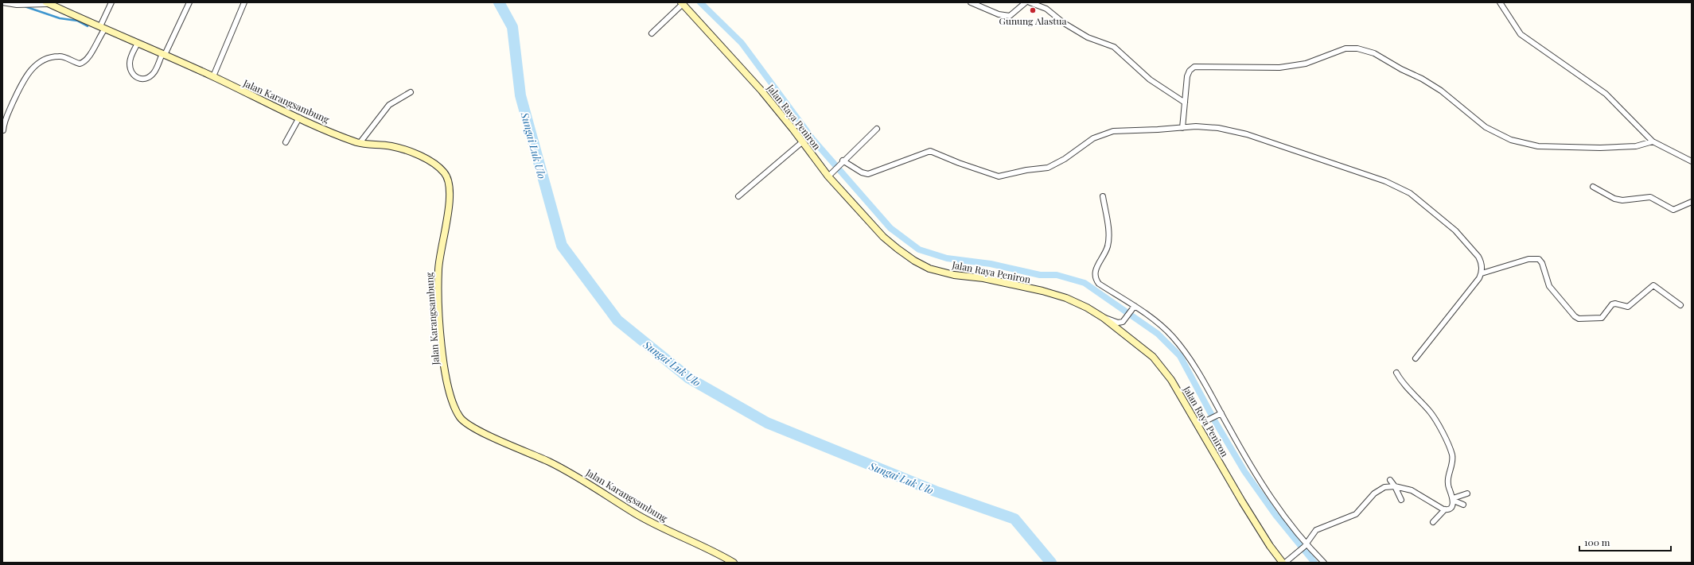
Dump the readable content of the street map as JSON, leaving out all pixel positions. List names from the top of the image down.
{
  "streets": {
    "main road": ["Jalan Karangsambung", "Jalan Raya Peniron"]
  },
  "water": ["Sungai Luk Ulo"],
  "places": ["Gunung Alastua"],
  "scale_bar": "100 m"
}
